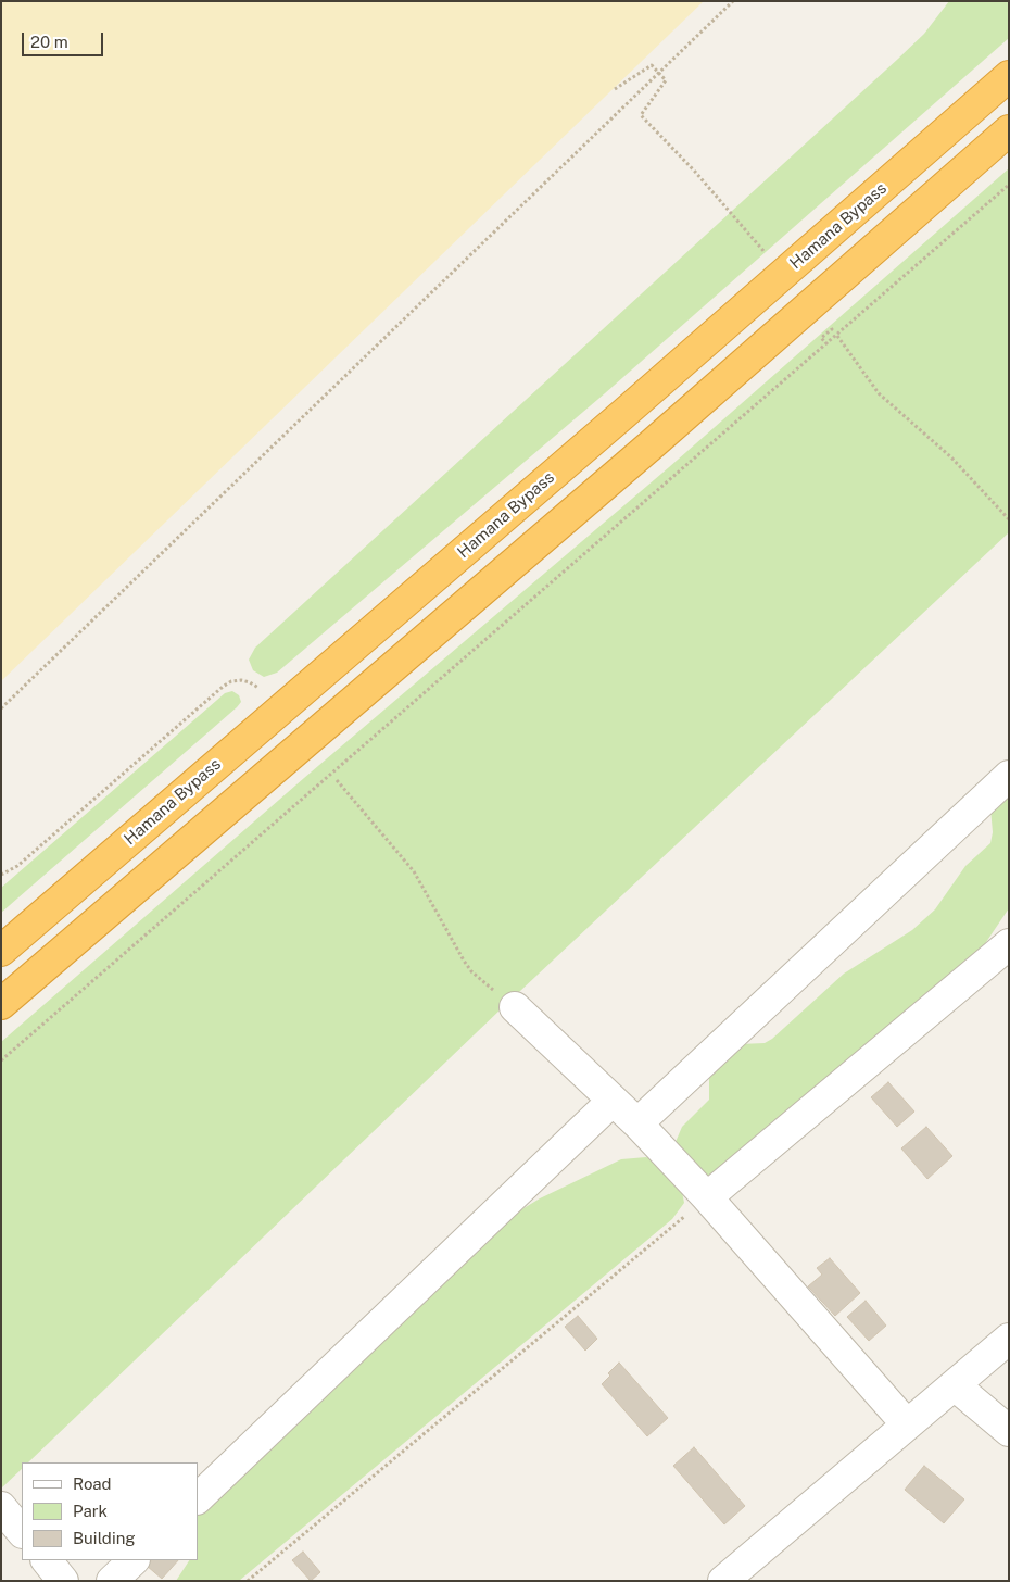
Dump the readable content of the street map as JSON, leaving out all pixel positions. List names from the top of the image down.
{
  "streets": {
    "highway": ["Hamana Bypass"]
  },
  "legend": ["Road", "Park", "Building"],
  "scale_bar": "20 m"
}
